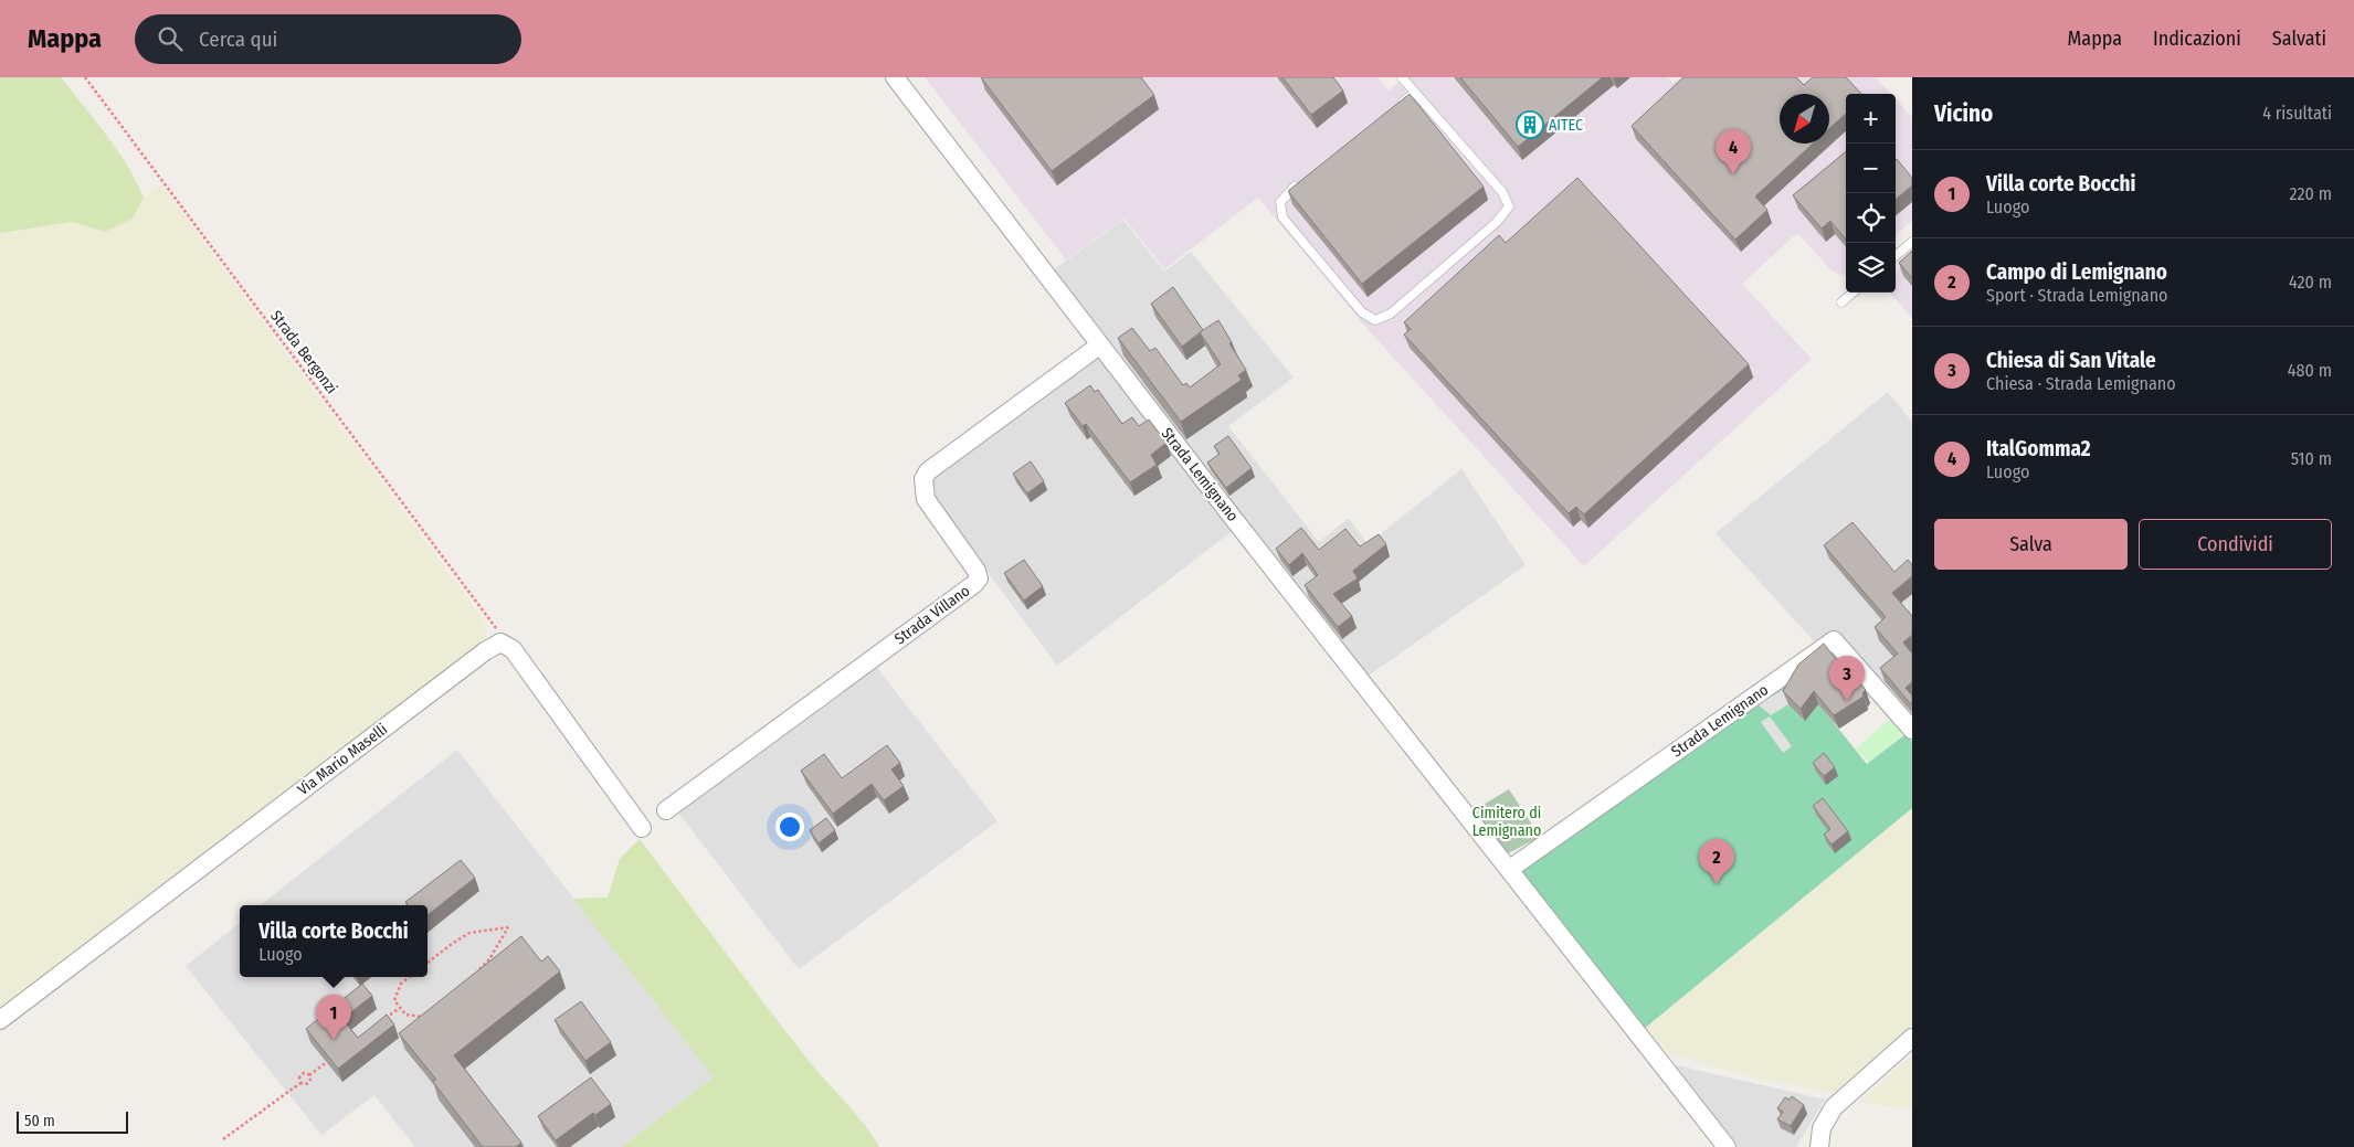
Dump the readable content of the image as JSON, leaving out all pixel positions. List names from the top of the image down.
{
  "streets": {
    "street": ["Strada Lemignano", "Strada Villano", "Via Mario Maselli"],
    "path": ["Strada Bergonzi"]
  },
  "crossings": [
    ["Strada Bergonzi", "Via Mario Maselli"],
    ["Strada Lemignano", "Strada Villano"]
  ],
  "parks": ["Cimitero di Lemignano"],
  "places": {
    "building": ["AITEC"]
  },
  "scale_bar": "50 m",
  "north": "bottom left",
  "page": {
    "header": "Mappa",
    "search": "Cerca qui",
    "nav": ["Mappa", "Indicazioni", "Salvati"],
    "heading": ["Vicino", "4 risultati"],
    "map_buttons": ["+", "−"],
    "pins": [
      "4",
      "3",
      "2",
      "1"
    ],
    "list": [
      {
        "mark": "1",
        "name": "Villa corte Bocchi",
        "note": "Luogo",
        "value": "220 m"
      },
      {
        "mark": "2",
        "name": "Campo di Lemignano",
        "note": "Sport · Strada Lemignano",
        "value": "420 m"
      },
      {
        "mark": "3",
        "name": "Chiesa di San Vitale",
        "note": "Chiesa · Strada Lemignano",
        "value": "480 m"
      },
      {
        "mark": "4",
        "name": "ItalGomma2",
        "note": "Luogo",
        "value": "510 m"
      }
    ],
    "buttons": ["Salva", "Condividi"],
    "popup": ["Villa corte Bocchi", "Luogo"],
    "scale": "50 m"
  }
}
